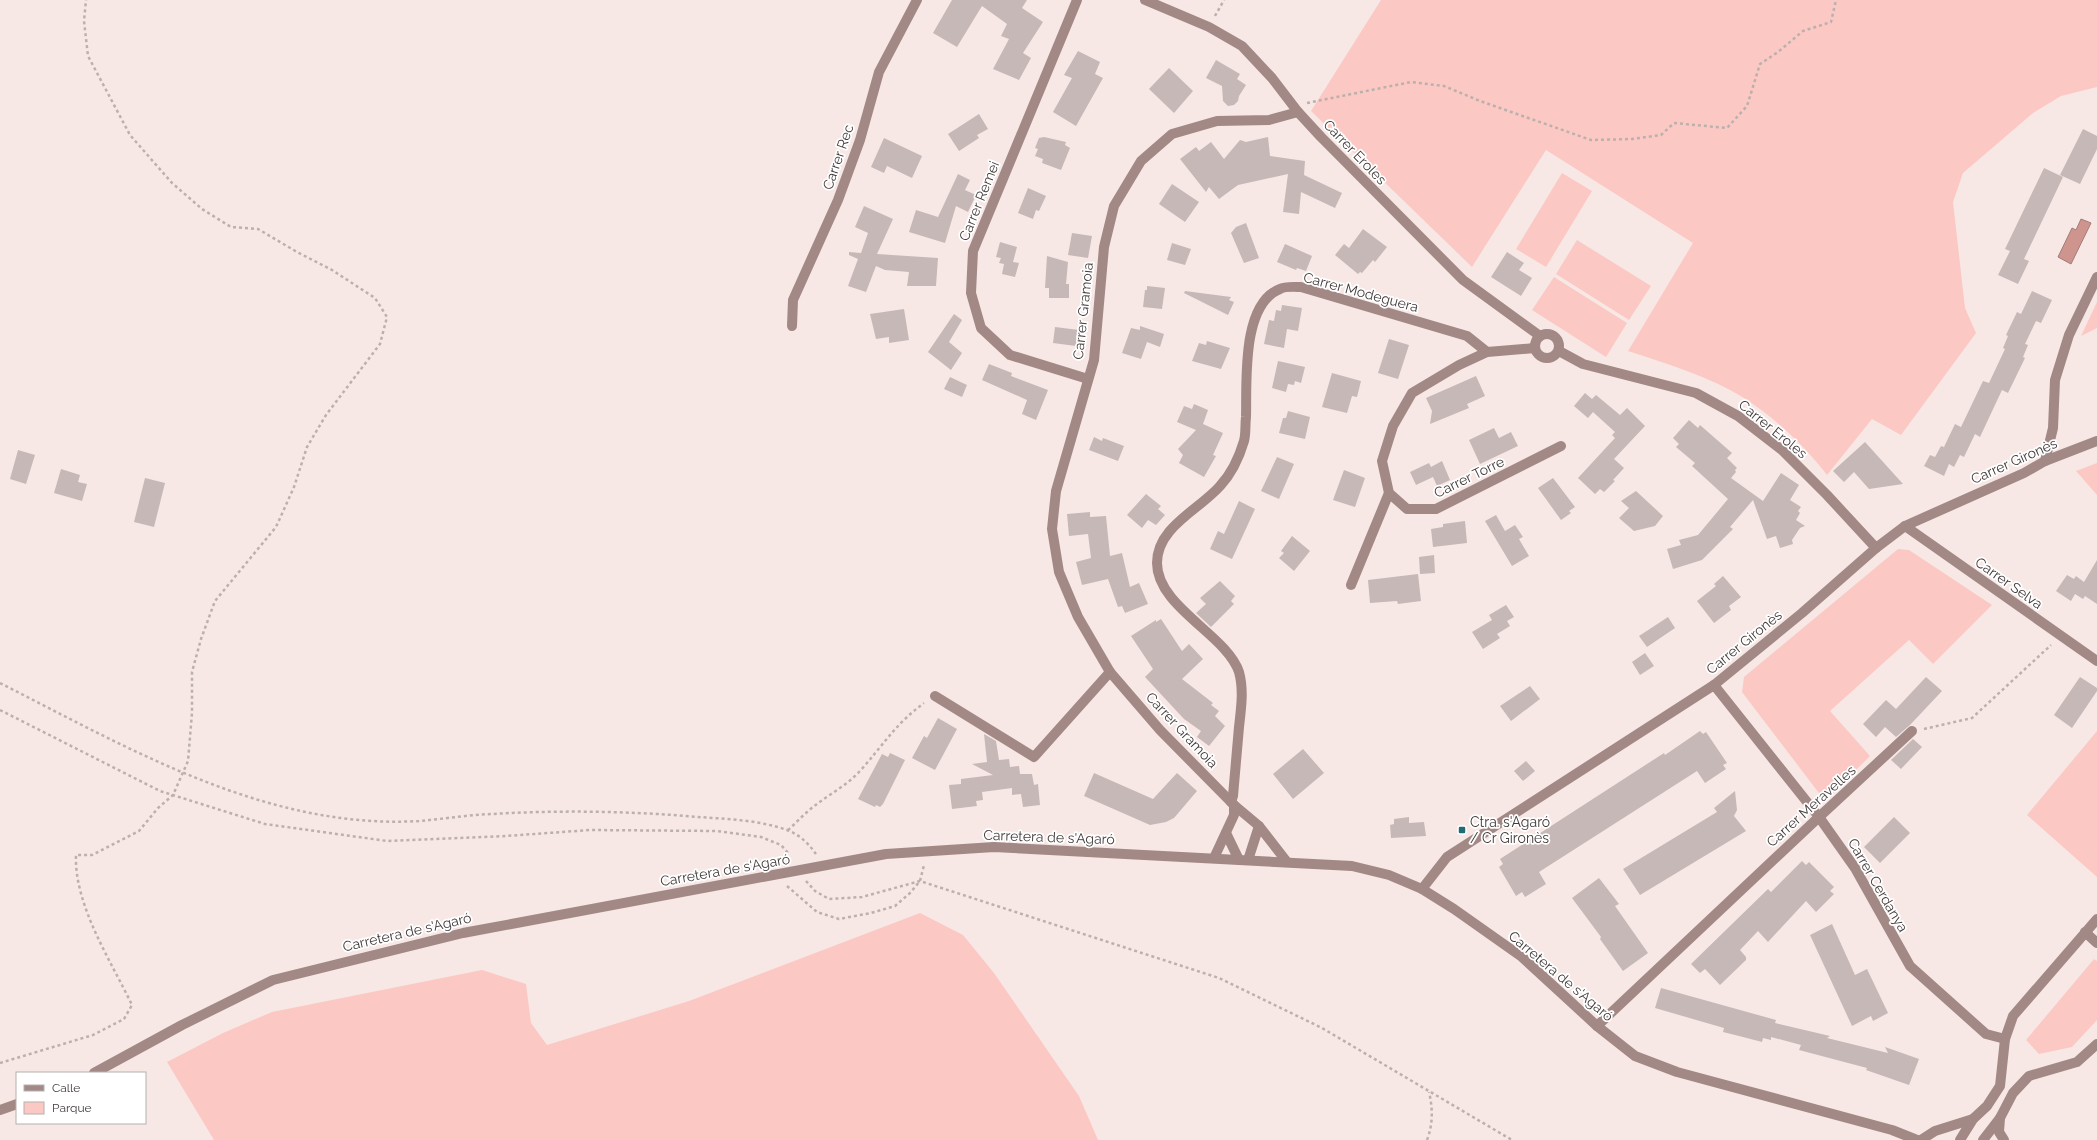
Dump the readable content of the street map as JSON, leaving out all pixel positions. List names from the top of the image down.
{
  "streets": {
    "street": [
      "Carrer Eroles",
      "Carrer Rec",
      "Carrer Remei",
      "Carrer Modeguera",
      "Carrer Gramoia",
      "Carrer Gironès",
      "Carrer Torre",
      "Carrer Selva",
      "Carrer Meravelles",
      "Carretera de s'Agaró",
      "Carrer Cerdanya"
    ]
  },
  "crossings": [
    ["Carrer Eroles", "Carrer Gramoia"],
    ["Carrer Eroles", "Carrer Gironès"],
    ["Carrer Remei", "Carrer Gramoia"],
    ["Carrer Modeguera", "Carrer Gramoia"],
    ["Carrer Modeguera", "Carretera de s'Agaró"],
    ["Carrer Gramoia", "Carretera de s'Agaró"],
    ["Carrer Gironès", "Carrer Selva"],
    ["Carrer Gironès", "Carretera de s'Agaró"],
    ["Carrer Gironès", "Carrer Cerdanya"],
    ["Carrer Meravelles", "Carretera de s'Agaró"],
    ["Carrer Meravelles", "Carrer Cerdanya"]
  ],
  "places": {
    "transit": ["Ctra. s'Agaró / Cr Gironès"]
  },
  "legend": ["Calle", "Parque"]
}
